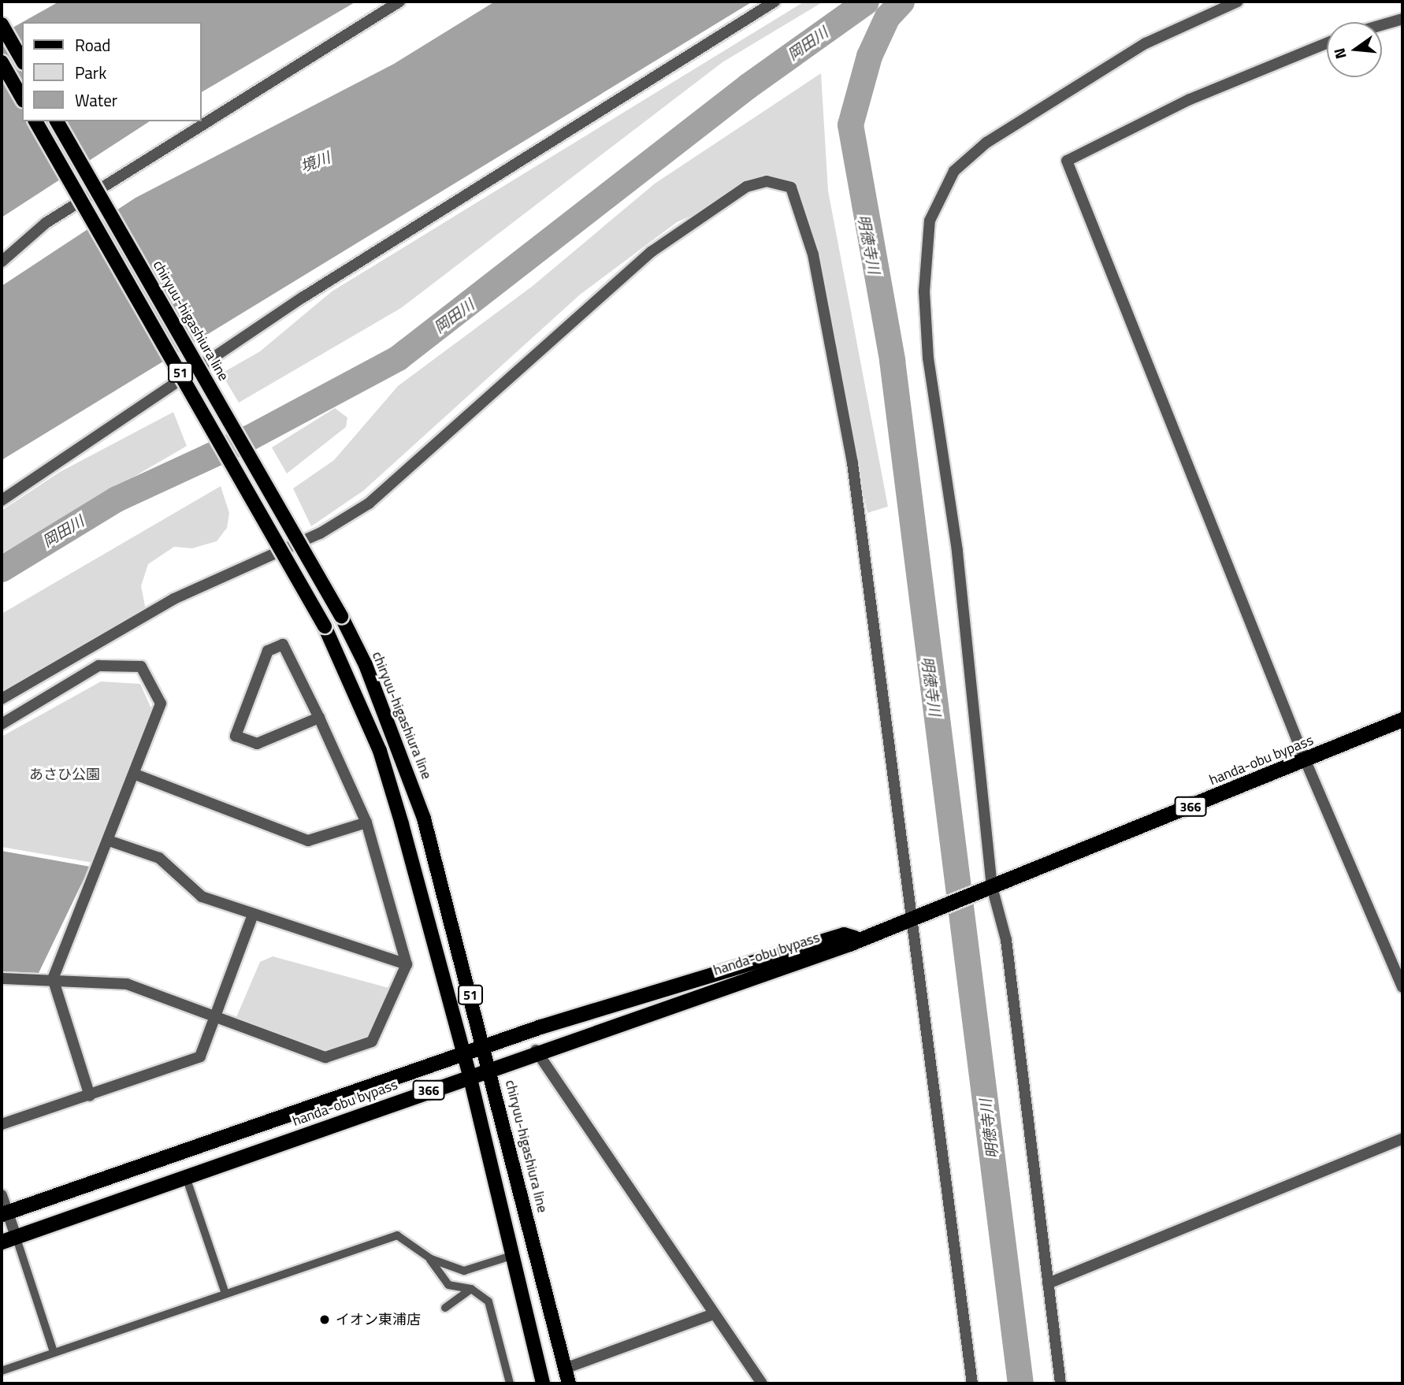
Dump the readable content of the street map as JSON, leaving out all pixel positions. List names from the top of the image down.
{
  "streets": {
    "highway": ["handa-obu bypass", "366"],
    "main road": ["chiryuu-higashiura line", "51"]
  },
  "crossings": [
    ["chiryuu-higashiura line", "handa-obu bypass"],
    ["51", "handa-obu bypass"]
  ],
  "water": ["岡田川", "境川", "明徳寺川"],
  "parks": ["あさひ公園"],
  "places": ["イオン東浦店"],
  "legend": ["Road", "Park", "Water"],
  "north": "left"
}
